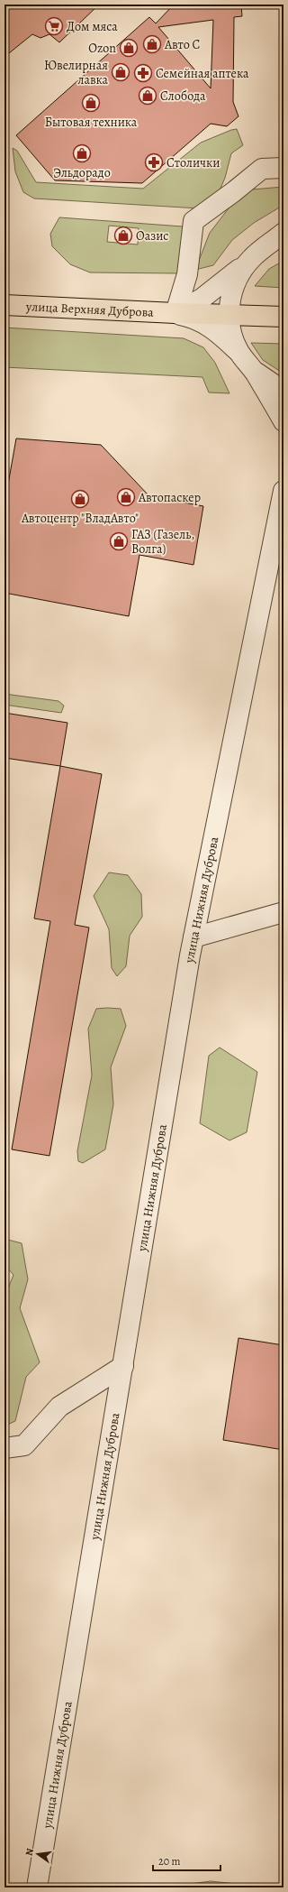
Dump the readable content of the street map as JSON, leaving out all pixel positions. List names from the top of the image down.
{
  "streets": {
    "main road": ["улица Верхняя Дуброва"],
    "street": ["улица Нижняя Дуброва"]
  },
  "places": {
    "supermarket": ["Дом мяса"],
    "shop": [
      "Авто С",
      "Ozon",
      "Ювелирная лавка",
      "Слобода",
      "Бытовая техника",
      "Эльдорадо",
      "Оазис",
      "Автопаскер",
      "Автоцентр \"ВладАвто\"",
      "ГАЗ (Газель, Волга)"
    ],
    "pharmacy": ["Семейная аптека", "Столички"]
  },
  "scale_bar": "20 m",
  "north": "left"
}
